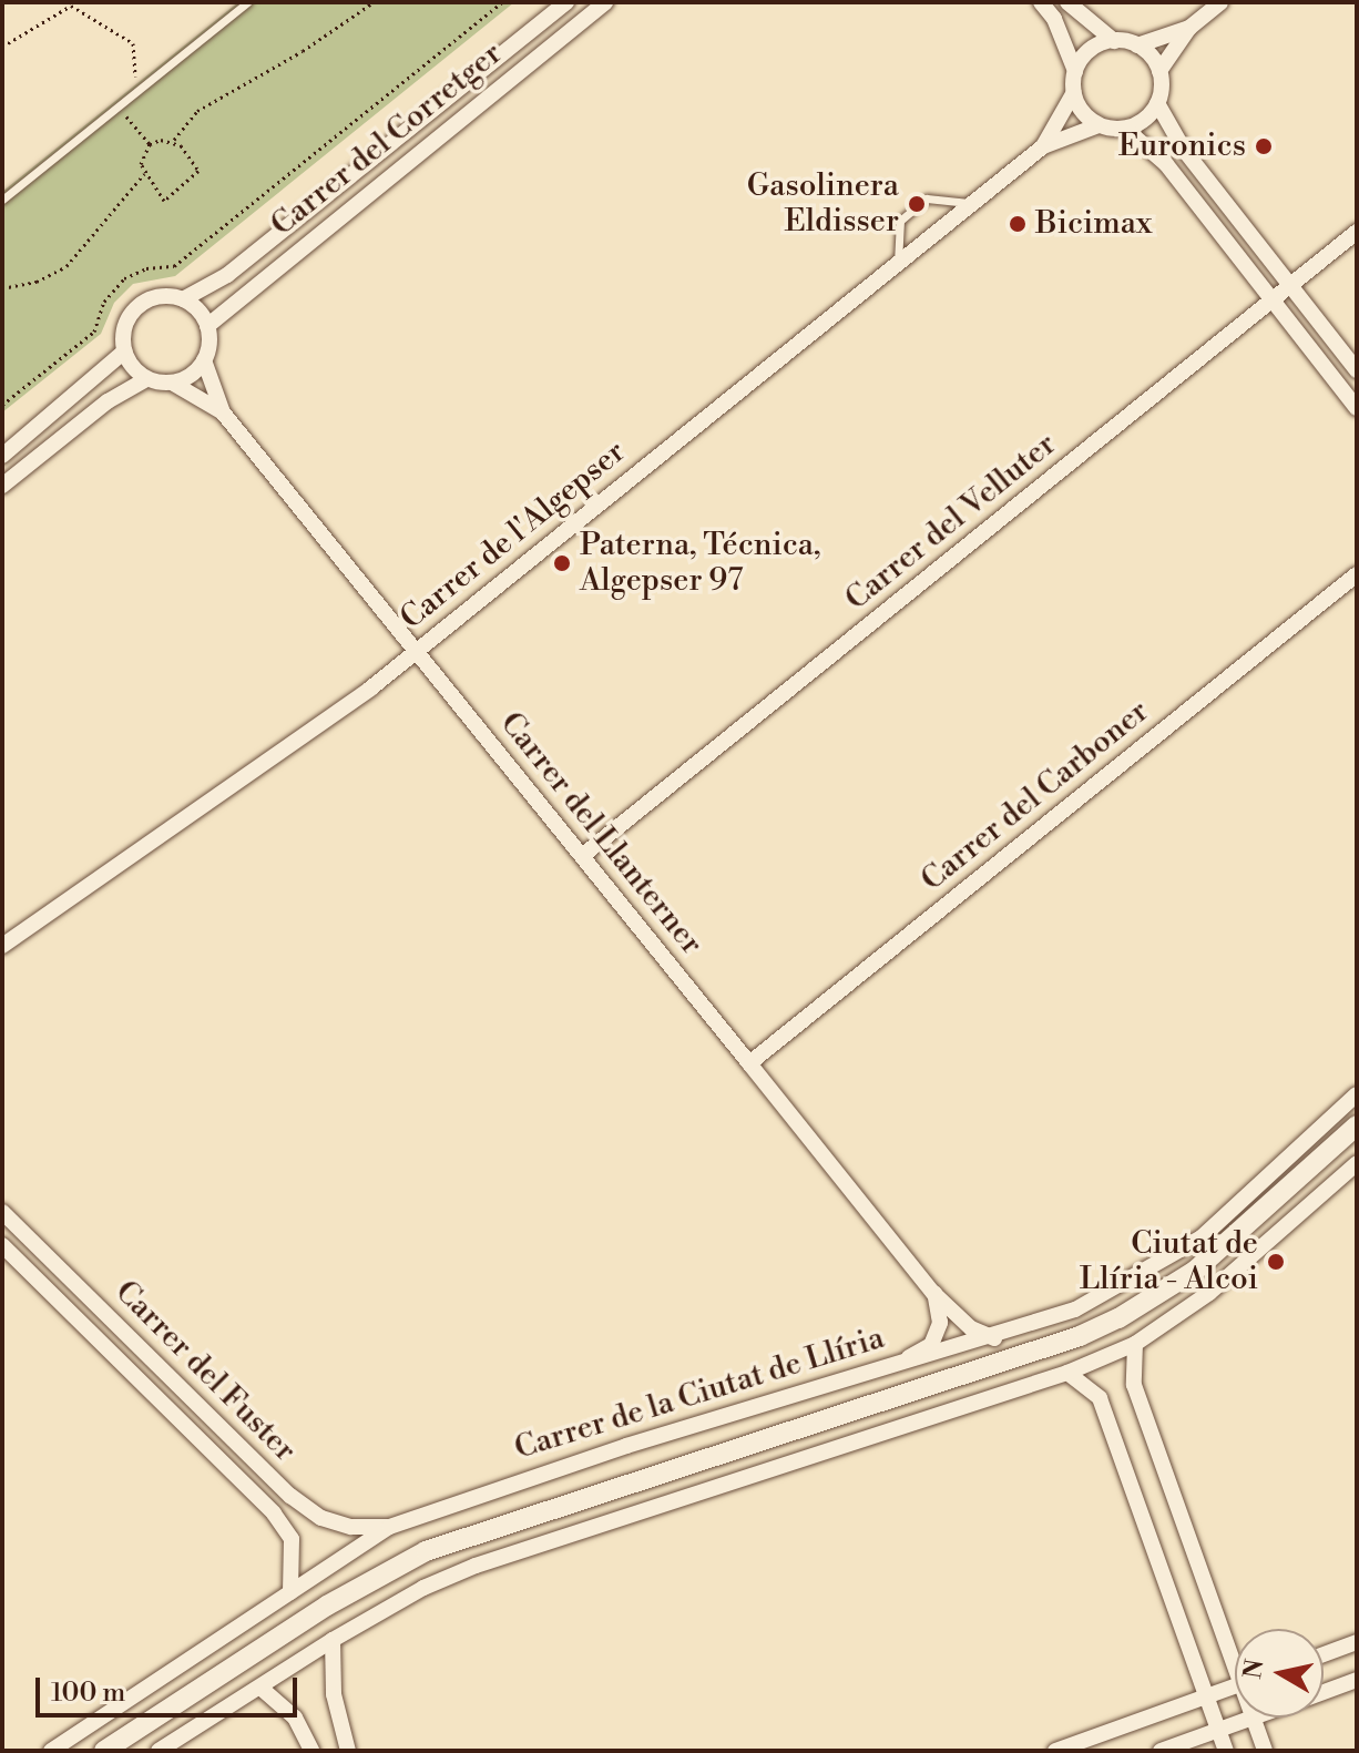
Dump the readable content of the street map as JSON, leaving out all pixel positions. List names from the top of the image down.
{
  "streets": {
    "street": [
      "Carrer del Corretger",
      "Carrer del Velluter",
      "Carrer de l'Algepser",
      "Carrer del Carboner",
      "Carrer del Llanterner",
      "Carrer del Fuster",
      "Carrer de la Ciutat de Llíria"
    ]
  },
  "crossings": [
    ["Carrer del Corretger", "Carrer del Llanterner"],
    ["Carrer del Velluter", "Carrer del Llanterner"],
    ["Carrer de l'Algepser", "Carrer del Llanterner"],
    ["Carrer del Carboner", "Carrer del Llanterner"],
    ["Carrer del Llanterner", "Carrer de la Ciutat de Llíria"],
    ["Carrer del Fuster", "Carrer de la Ciutat de Llíria"]
  ],
  "places": [
    "Euronics",
    "Gasolinera Eldisser",
    "Bicimax",
    "Paterna, Técnica, Algepser 97",
    "Ciutat de Llíria - Alcoi"
  ],
  "scale_bar": "100 m",
  "north": "left"
}
